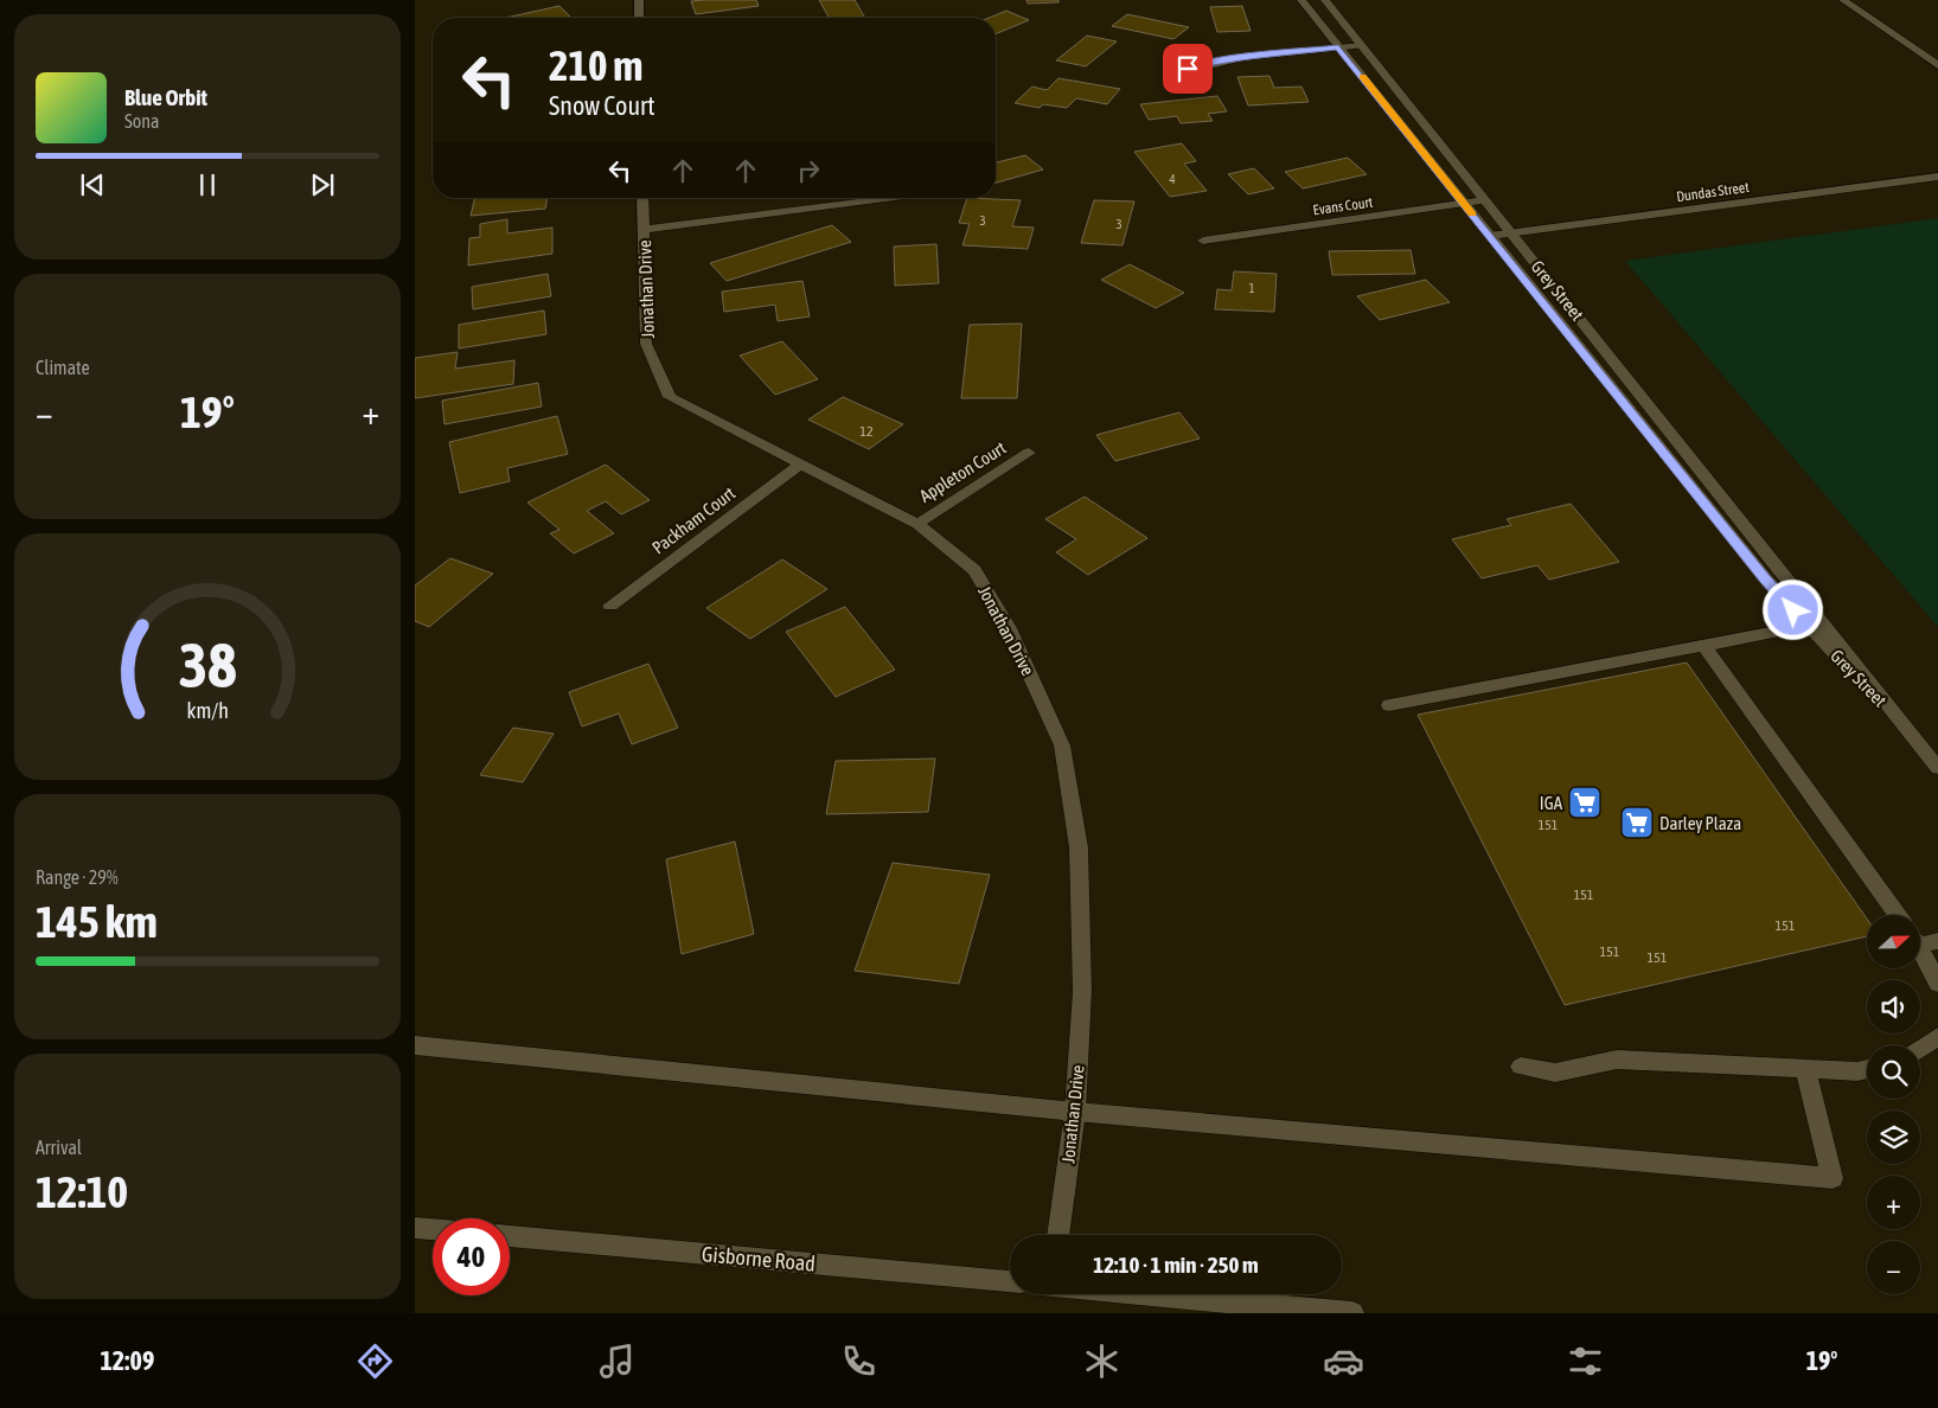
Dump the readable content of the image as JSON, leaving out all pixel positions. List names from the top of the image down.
{
  "streets": {
    "street": [
      "Dundas Street",
      "Evans Court",
      "Jonathan Drive",
      "Grey Street",
      "Appleton Court",
      "Packham Court",
      "Gisborne Road"
    ]
  },
  "crossings": [
    ["Dundas Street", "Grey Street"],
    ["Evans Court", "Grey Street"],
    ["Jonathan Drive", "Appleton Court"],
    ["Jonathan Drive", "Packham Court"]
  ],
  "places": {
    "supermarket": ["IGA", "Darley Plaza"]
  },
  "house_numbers": [
    "4",
    "3",
    "3",
    "1",
    "12",
    "151",
    "151",
    "151",
    "151",
    "151"
  ],
  "north": "right",
  "page": {
    "turn": ["210 m", "Snow Court"],
    "song": ["Blue Orbit", "Sona"],
    "tile": [
      "Climate",
      ["Range · 29%", "145 km"],
      ["Arrival", "12:10"]
    ],
    "heat": ["−", "19°", "+"],
    "map_buttons": ["+", "−"],
    "limit": "40",
    "trip": "12:10 · 1 min · 250 m",
    "tabs": ["12:09", "19°"],
    "gauge": ["38", "km/h"]
  }
}
